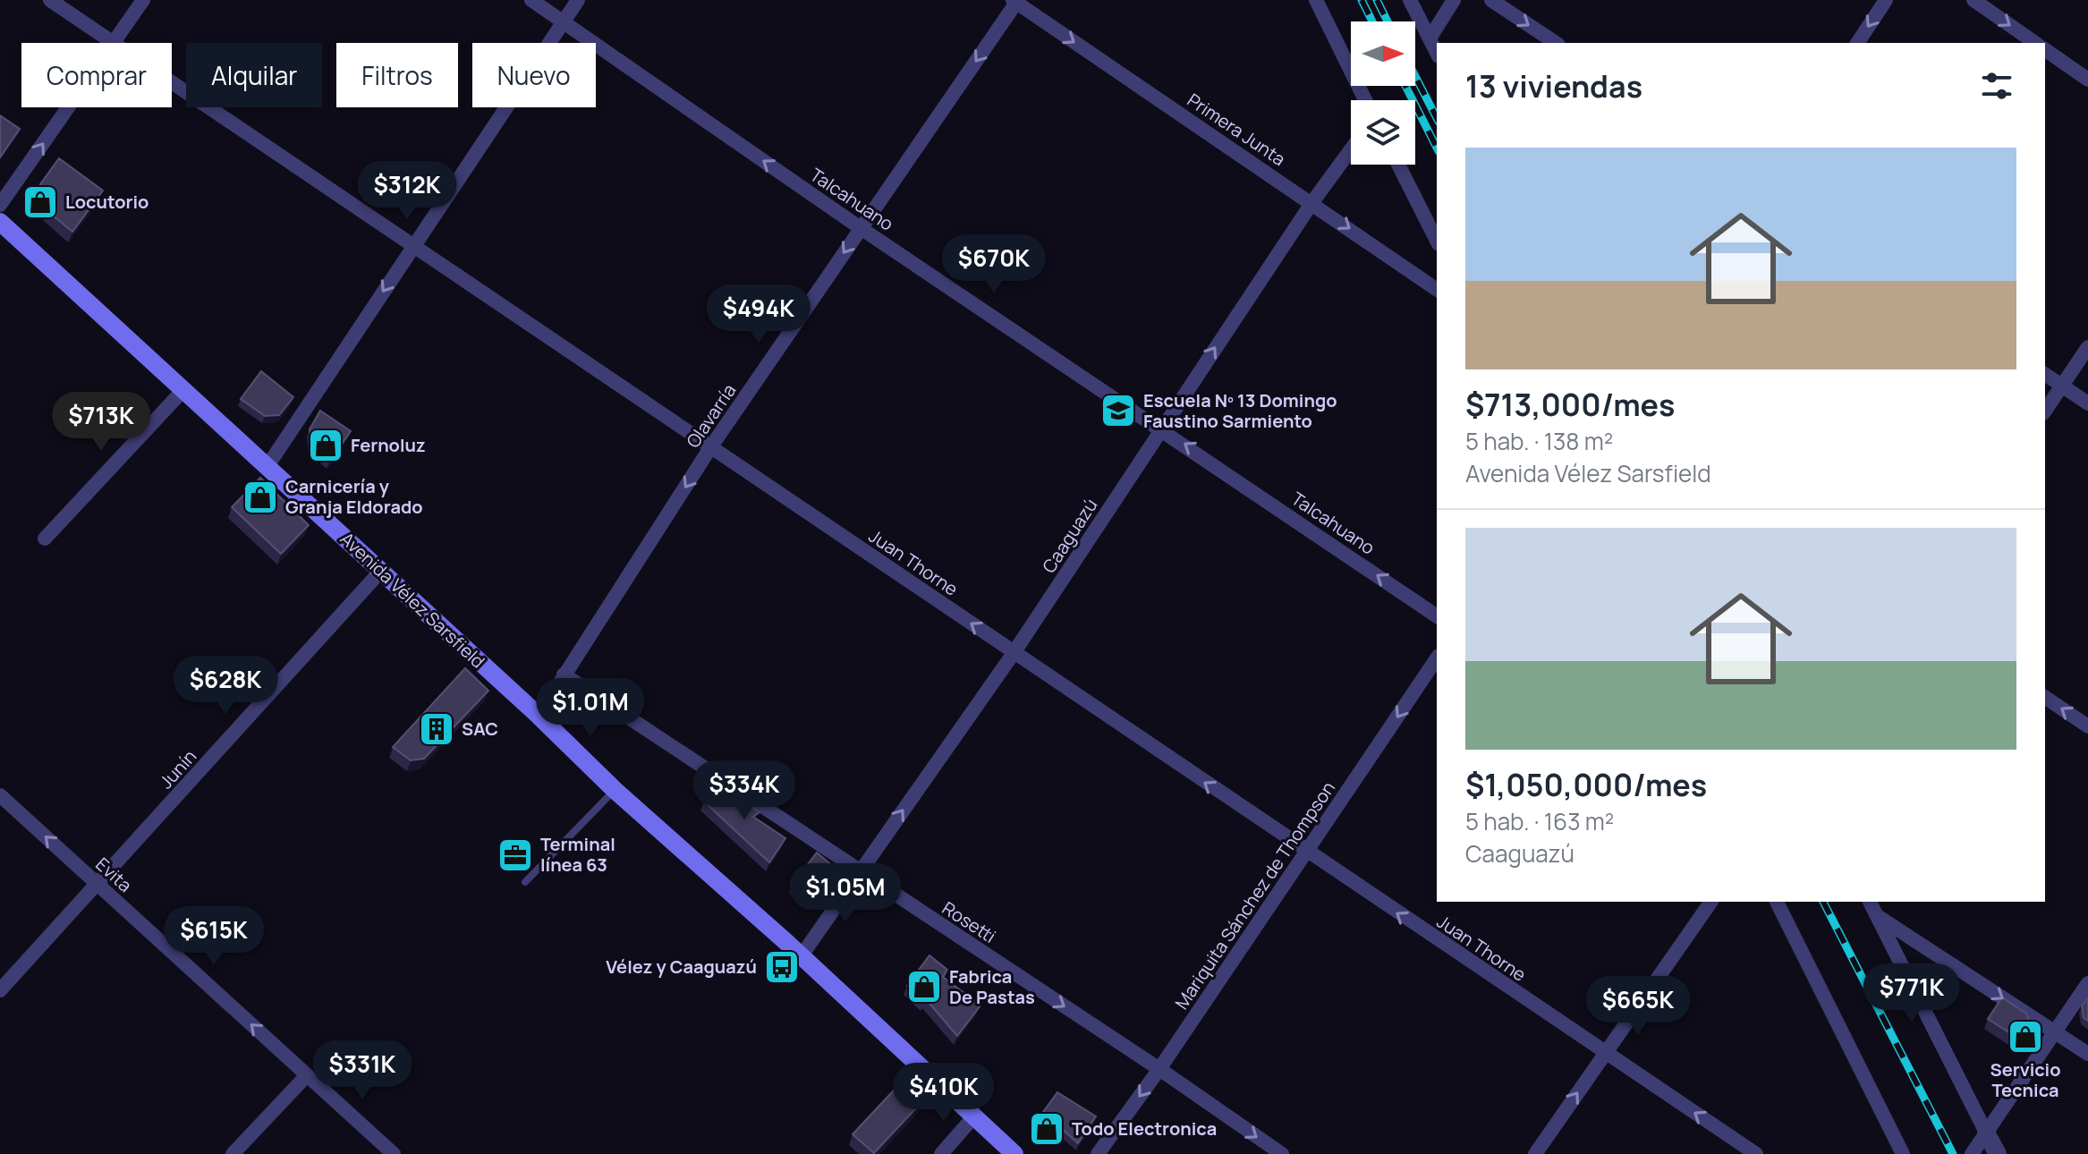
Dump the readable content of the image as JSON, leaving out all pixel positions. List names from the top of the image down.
{
  "streets": {
    "main road": ["Avenida Vélez Sarsfield"],
    "street": [
      "Primera Junta",
      "Talcahuano",
      "Olavarría",
      "Caaguazú",
      "Juan Thorne",
      "Junín",
      "Evita",
      "Mariquita Sánchez de Thompson",
      "Rosetti"
    ]
  },
  "crossings": [
    ["Primera Junta", "Olavarría"],
    ["Primera Junta", "Caaguazú"],
    ["Talcahuano", "Olavarría"],
    ["Talcahuano", "Caaguazú"],
    ["Olavarría", "Juan Thorne"],
    ["Olavarría", "Avenida Vélez Sarsfield"],
    ["Olavarría", "Rosetti"],
    ["Caaguazú", "Juan Thorne"],
    ["Caaguazú", "Avenida Vélez Sarsfield"],
    ["Caaguazú", "Rosetti"],
    ["Juan Thorne", "Mariquita Sánchez de Thompson"],
    ["Avenida Vélez Sarsfield", "Junín"],
    ["Junín", "Evita"],
    ["Mariquita Sánchez de Thompson", "Rosetti"]
  ],
  "one_way": [
    "Primera Junta",
    "Talcahuano",
    "Olavarría",
    "Caaguazú",
    "Juan Thorne",
    "Evita",
    "Mariquita Sánchez de Thompson",
    "Rosetti"
  ],
  "places": {
    "shop": [
      "Locutorio",
      "Fernoluz",
      "Carnicería y Granja Eldorado",
      "Fabrica De Pastas",
      "Servicio Tecnica",
      "Todo Electronica"
    ],
    "school or university": ["Escuela Nº 13 Domingo Faustino Sarmiento"],
    "building": ["SAC"],
    "office": ["Terminal línea 63"],
    "bus stop": ["Vélez y Caaguazú"]
  },
  "north": "right",
  "page": {
    "chip": [
      "Comprar",
      "Alquilar",
      "Filtros",
      "Nuevo"
    ],
    "heading": "13 viviendas",
    "list": [
      {
        "name": "$713,000/mes",
        "note": "5 hab. · 138 m² · Avenida Vélez Sarsfield"
      },
      {
        "name": "$1,050,000/mes",
        "note": "5 hab. · 163 m² · Caaguazú"
      }
    ],
    "price": [
      "$312K",
      "$670K",
      "$494K",
      "$713K",
      "$628K",
      "$1.01M",
      "$334K",
      "$1.05M",
      "$615K",
      "$771K",
      "$665K",
      "$331K",
      "$410K"
    ]
  }
}
